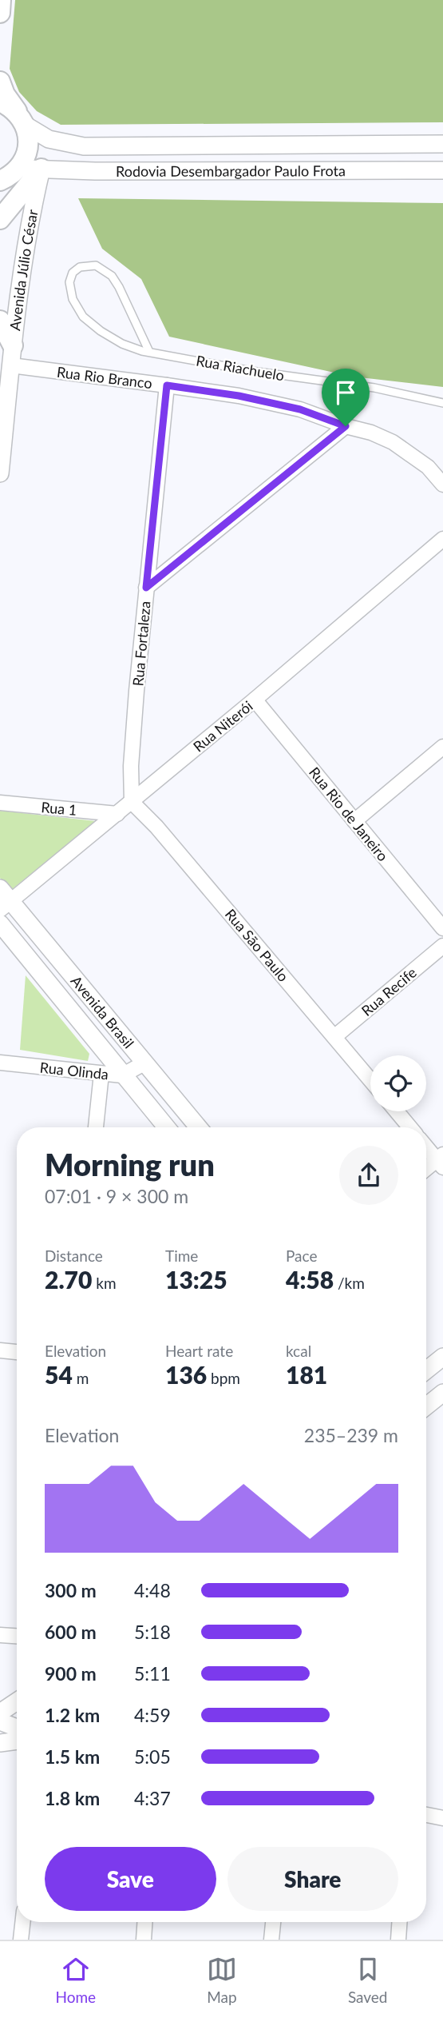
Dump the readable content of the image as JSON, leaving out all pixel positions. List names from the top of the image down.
{
  "streets": {
    "street": [
      "Rodovia Desembargador Paulo Frota",
      "Avenida Júlio César",
      "Rua Rio Branco",
      "Rua Fortaleza",
      "Rua Niterói",
      "Rua 1",
      "Rua Rio de Janeiro",
      "Rua São Paulo",
      "Rua Recife",
      "Avenida Brasil",
      "Rua Olinda"
    ],
    "lane": ["Rua Riachuelo"]
  },
  "crossings": [
    ["Rodovia Desembargador Paulo Frota", "Avenida Júlio César"],
    ["Avenida Júlio César", "Rua Rio Branco"],
    ["Rua Rio Branco", "Rua Fortaleza"],
    ["Rua Fortaleza", "Rua Niterói"],
    ["Rua Fortaleza", "Rua São Paulo"],
    ["Rua Niterói", "Rua 1"],
    ["Rua Niterói", "Rua Rio de Janeiro"],
    ["Rua Niterói", "Rua São Paulo"],
    ["Rua Niterói", "Avenida Brasil"],
    ["Rua São Paulo", "Rua Recife"],
    ["Avenida Brasil", "Rua Olinda"]
  ],
  "page": {
    "heading": ["Morning run", "07:01 · 9 × 300 m"],
    "stats": [
      ["Distance", "2.70 km"],
      ["Time", "13:25"],
      ["Pace", "4:58 /km"],
      ["Elevation", "54 m"],
      ["Heart rate", "136 bpm"],
      ["kcal", "181"]
    ],
    "chart": ["Elevation", "235–239 m"],
    "list": [
      {
        "name": "300 m",
        "note": "4:48"
      },
      {
        "name": "600 m",
        "note": "5:18"
      },
      {
        "name": "900 m",
        "note": "5:11"
      },
      {
        "name": "1.2 km",
        "note": "4:59"
      },
      {
        "name": "1.5 km",
        "note": "5:05"
      },
      {
        "name": "1.8 km",
        "note": "4:37"
      }
    ],
    "buttons": ["Save", "Share"],
    "tabs": ["Home", "Map", "Saved"]
  }
}
